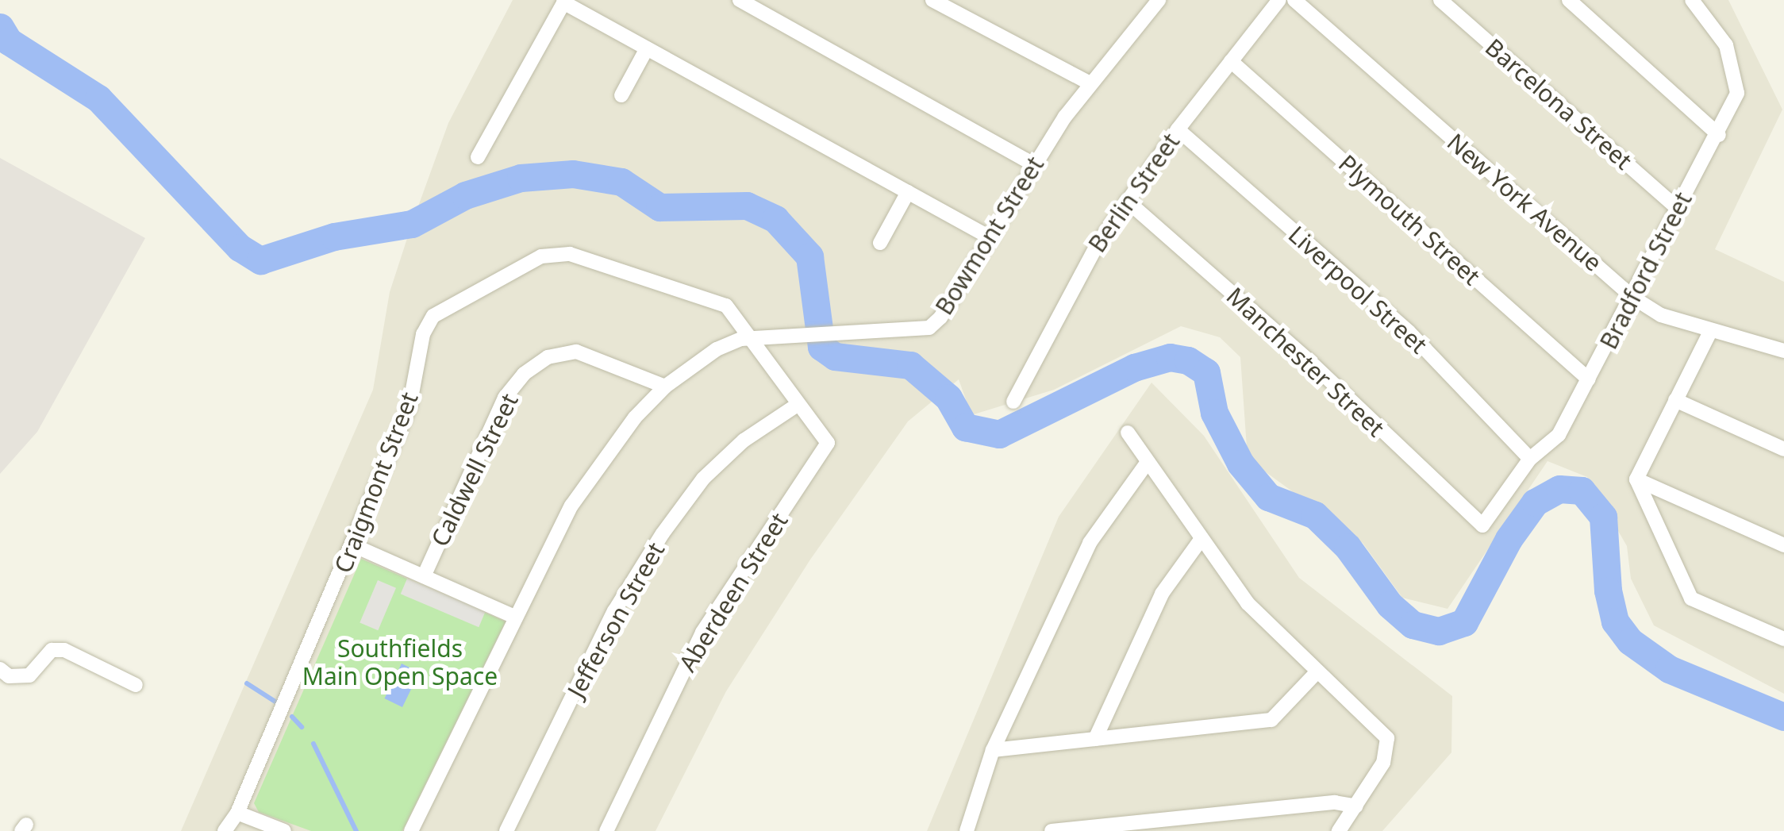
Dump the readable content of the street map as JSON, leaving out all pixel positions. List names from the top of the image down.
{
  "streets": {
    "street": [
      "Barcelona Street",
      "Berlin Street",
      "New York Avenue",
      "Plymouth Street",
      "Bowmont Street",
      "Bradford Street",
      "Liverpool Street",
      "Manchester Street",
      "Caldwell Street",
      "Craigmont Street",
      "Aberdeen Street",
      "Jefferson Street"
    ]
  },
  "crossings": [
    ["Barcelona Street", "Bradford Street"],
    ["Berlin Street", "Plymouth Street"],
    ["Berlin Street", "Liverpool Street"],
    ["Berlin Street", "Manchester Street"],
    ["New York Avenue", "Bradford Street"],
    ["Plymouth Street", "Bradford Street"],
    ["Bowmont Street", "Caldwell Street"],
    ["Bowmont Street", "Craigmont Street"],
    ["Bradford Street", "Liverpool Street"],
    ["Bradford Street", "Manchester Street"],
    ["Craigmont Street", "Aberdeen Street"],
    ["Craigmont Street", "Jefferson Street"]
  ],
  "parks": ["Southfields Main Open Space"]
}
